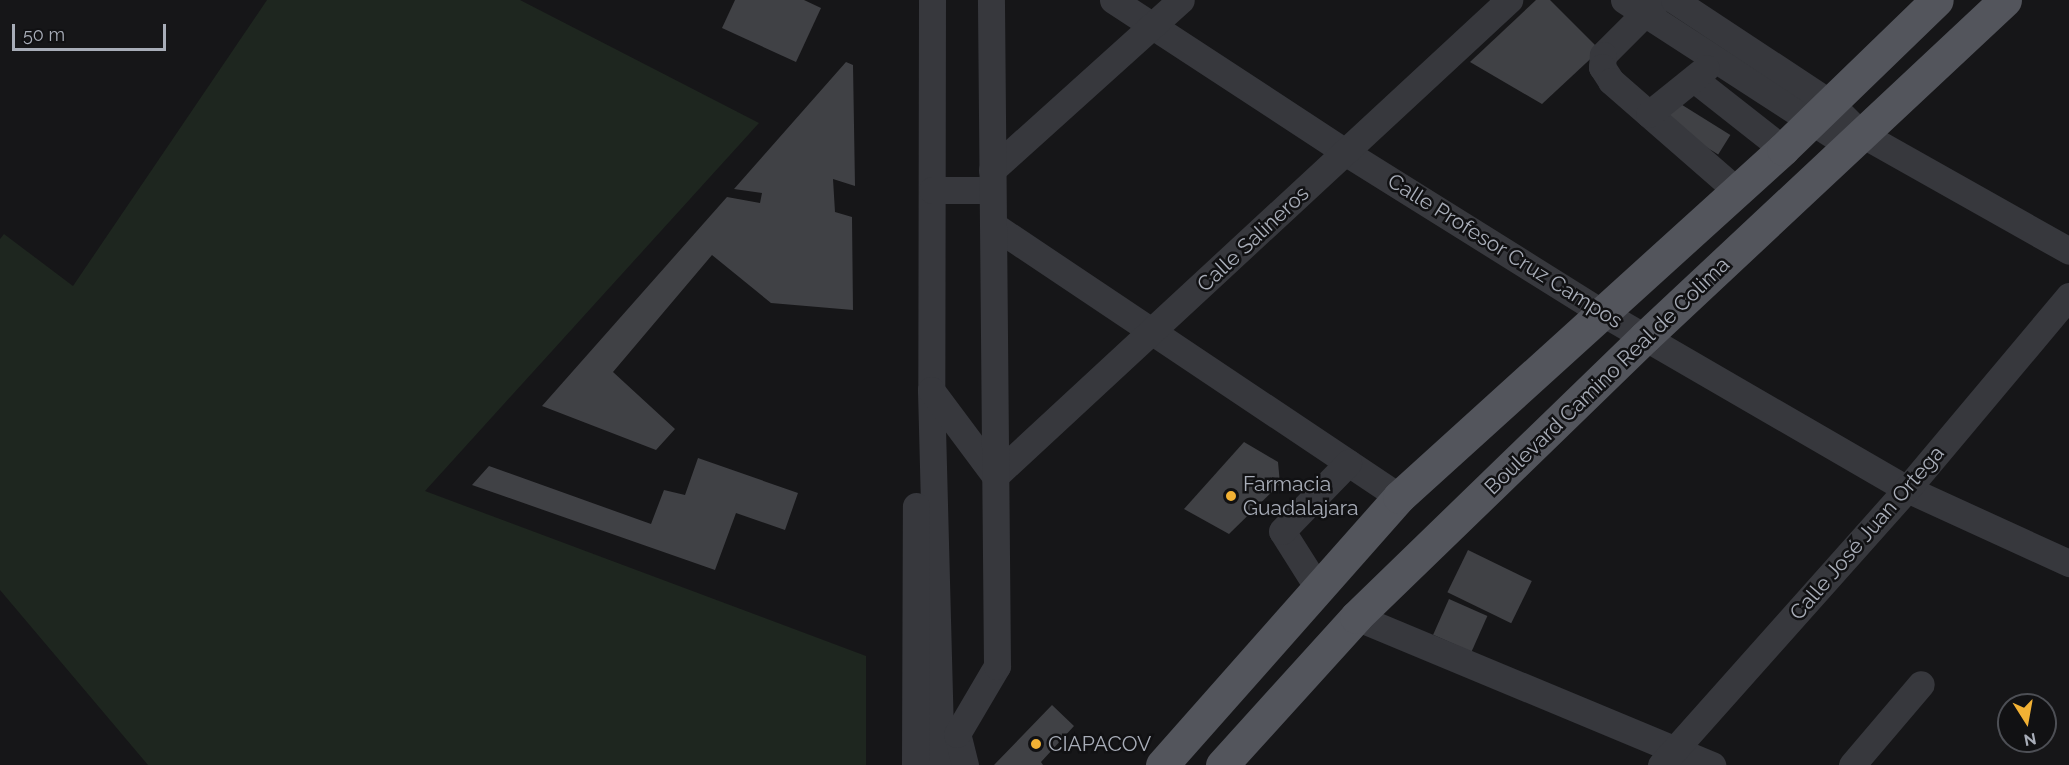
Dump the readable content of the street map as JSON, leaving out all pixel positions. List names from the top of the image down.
{
  "streets": {
    "main road": ["Boulevard Camino Real de Colima"],
    "street": ["Calle Salineros", "Calle Profesor Cruz Campos", "Calle José Juan Ortega"]
  },
  "crossings": [
    ["Calle Salineros", "Calle Profesor Cruz Campos"],
    ["Calle Profesor Cruz Campos", "Boulevard Camino Real de Colima"],
    ["Calle Profesor Cruz Campos", "Calle José Juan Ortega"]
  ],
  "places": ["Farmacia Guadalajara", "CIAPACOV"],
  "scale_bar": "50 m",
  "north": "bottom"
}
